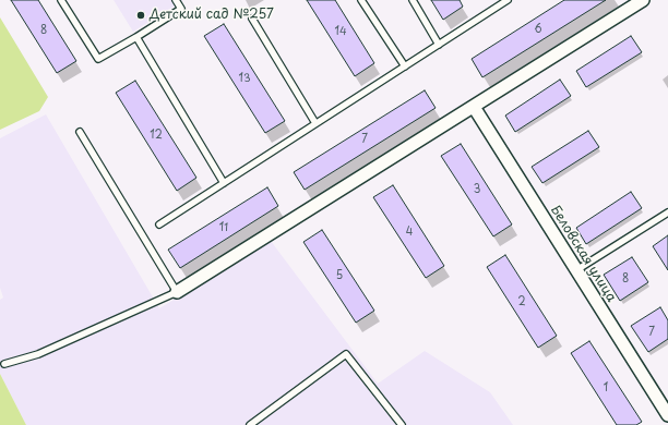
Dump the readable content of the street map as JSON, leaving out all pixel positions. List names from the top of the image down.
{
  "streets": {
    "street": ["Беловская улица"]
  },
  "places": ["Детский сад №257"],
  "house_numbers": [
    "6",
    "8",
    "14",
    "13",
    "12",
    "7",
    "3",
    "11",
    "4",
    "5",
    "8",
    "2",
    "7",
    "1"
  ]
}
